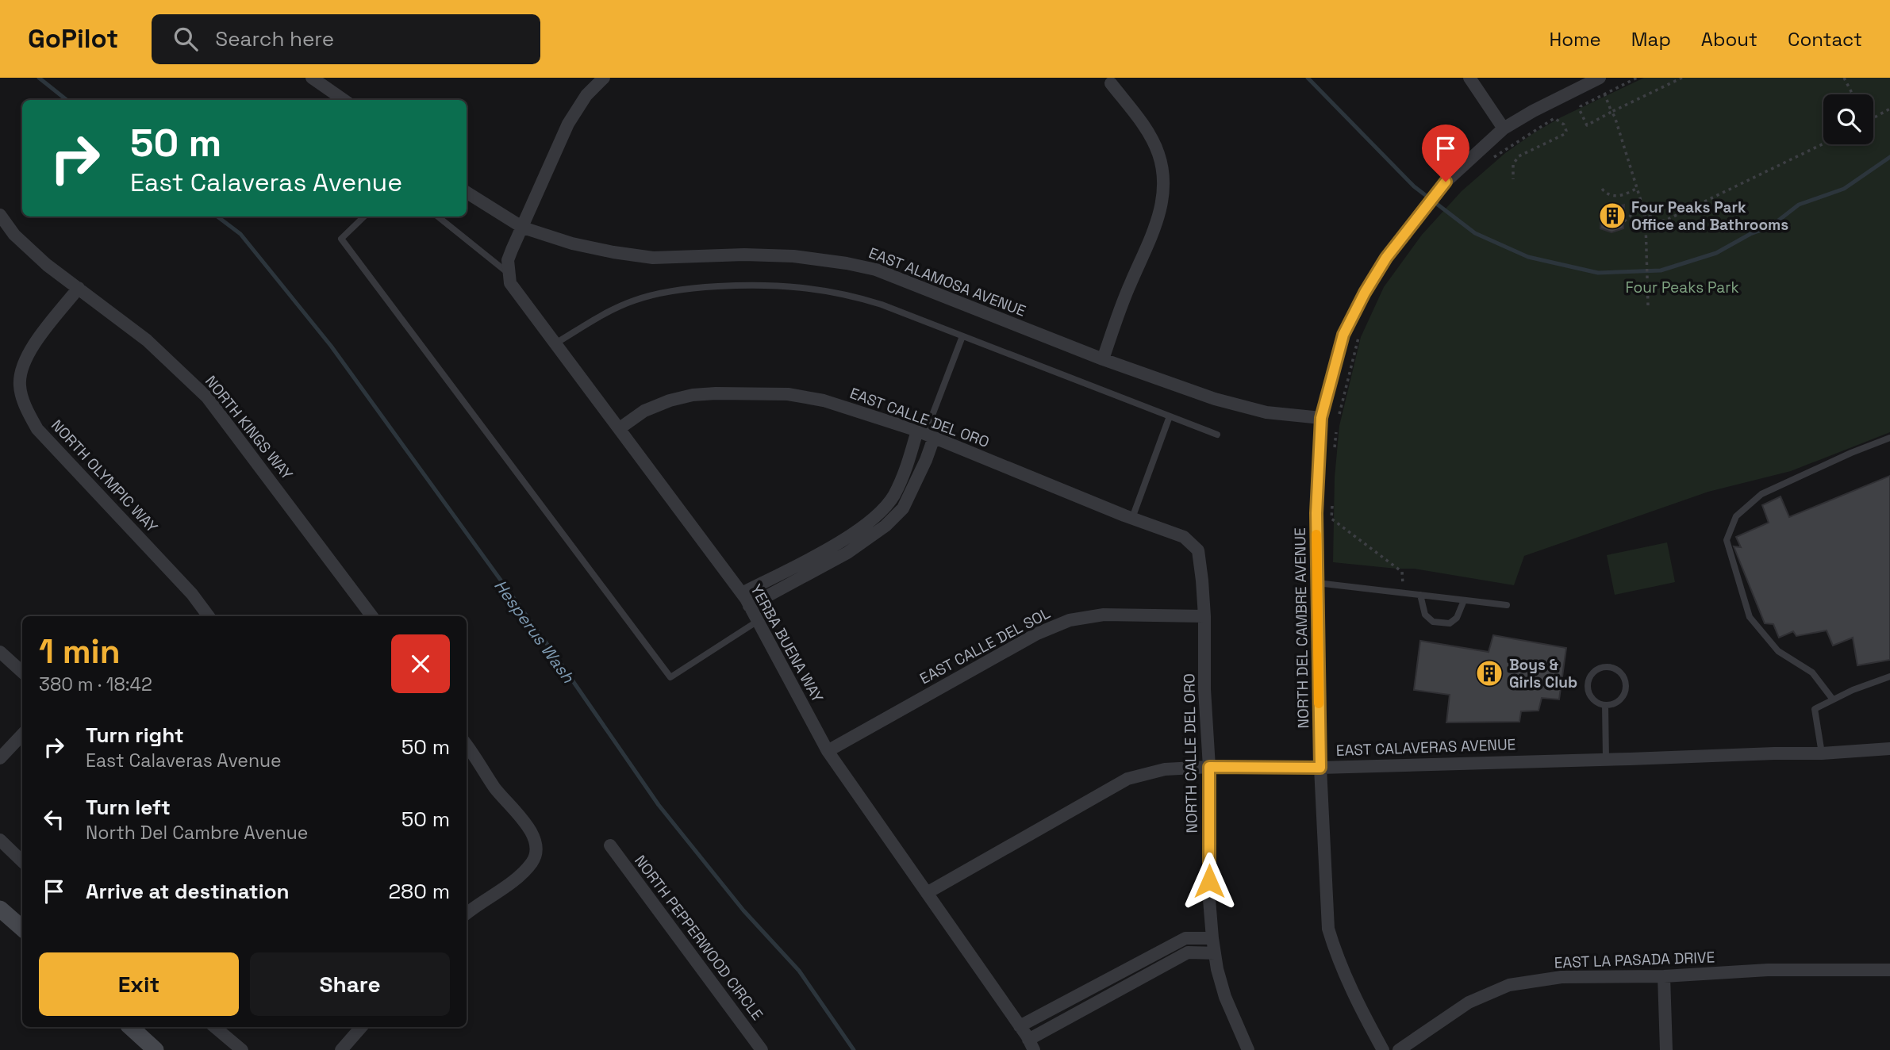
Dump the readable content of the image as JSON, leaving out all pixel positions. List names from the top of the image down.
{
  "streets": {
    "street": [
      "EAST ALAMOSA AVENUE",
      "EAST CALLE DEL ORO",
      "NORTH KINGS WAY",
      "NORTH OLYMPIC WAY",
      "NORTH DEL CAMBRE AVENUE",
      "YERBA BUENA WAY",
      "EAST CALLE DEL SOL",
      "EAST CALAVERAS AVENUE",
      "NORTH CALLE DEL ORO",
      "NORTH PEPPERWOOD CIRCLE",
      "EAST LA PASADA DRIVE"
    ]
  },
  "crossings": [
    ["EAST ALAMOSA AVENUE", "NORTH DEL CAMBRE AVENUE"],
    ["EAST CALLE DEL ORO", "YERBA BUENA WAY"],
    ["EAST CALLE DEL ORO", "NORTH CALLE DEL ORO"],
    ["NORTH KINGS WAY", "NORTH OLYMPIC WAY"],
    ["NORTH DEL CAMBRE AVENUE", "EAST CALAVERAS AVENUE"],
    ["YERBA BUENA WAY", "EAST CALLE DEL SOL"],
    ["YERBA BUENA WAY", "EAST CALAVERAS AVENUE"],
    ["EAST CALLE DEL SOL", "NORTH CALLE DEL ORO"],
    ["EAST CALAVERAS AVENUE", "NORTH CALLE DEL ORO"]
  ],
  "water": ["Hesperus Wash"],
  "parks": ["Four Peaks Park"],
  "places": {
    "building": ["Four Peaks Park Office and Bathrooms", "Boys & Girls Club"]
  },
  "page": {
    "header": "GoPilot",
    "search": "Search here",
    "nav": [
      "Home",
      "Map",
      "About",
      "Contact"
    ],
    "turn": ["50 m", "East Calaveras Avenue"],
    "heading": ["1 min", "380 m · 18:42"],
    "list": [
      {
        "name": "Turn right",
        "note": "East Calaveras Avenue",
        "value": "50 m"
      },
      {
        "name": "Turn left",
        "note": "North Del Cambre Avenue",
        "value": "50 m"
      },
      {
        "name": "Arrive at destination",
        "value": "280 m"
      }
    ],
    "buttons": ["Exit", "Share"]
  }
}
